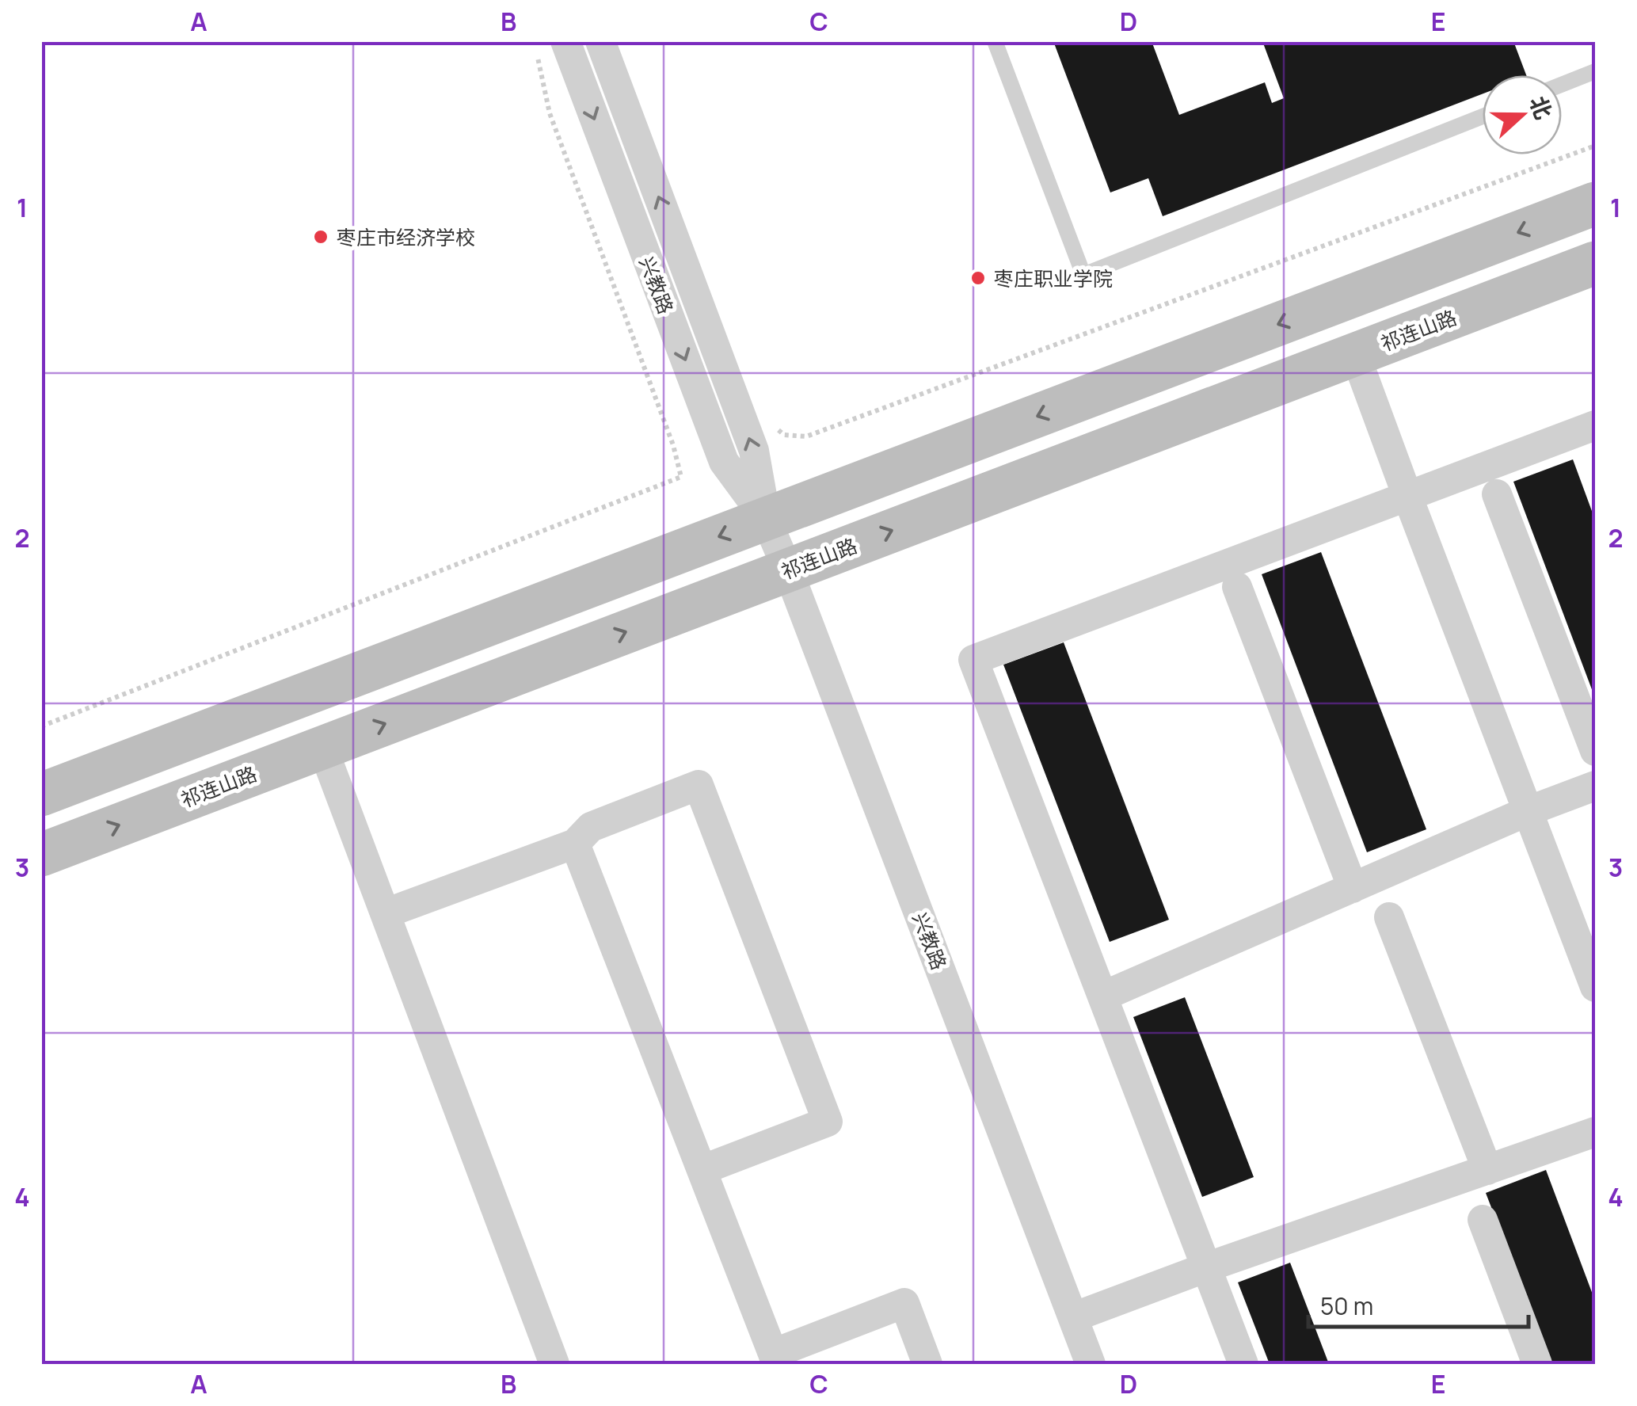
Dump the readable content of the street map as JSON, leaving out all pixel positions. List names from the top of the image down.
{
  "streets": {
    "main road": ["祁连山路"],
    "street": ["兴教路"]
  },
  "crossings": [
    ["兴教路", "祁连山路"]
  ],
  "places": ["枣庄市经济学校", "枣庄职业学院"],
  "scale_bar": "50 m",
  "north": "right",
  "grid": {
    "columns": [
      "A",
      "B",
      "C",
      "D",
      "E"
    ],
    "rows": [
      "1",
      "2",
      "3",
      "4"
    ]
  }
}
